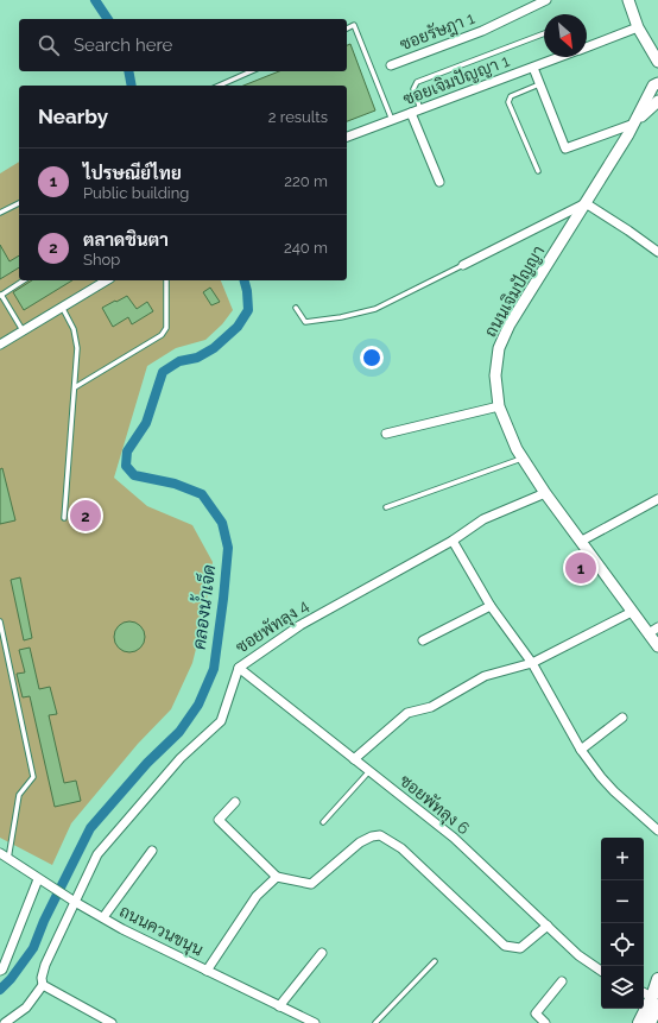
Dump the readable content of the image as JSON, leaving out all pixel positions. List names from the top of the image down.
{
  "streets": {
    "street": [
      "ซอยรัษฎา 1",
      "ซอยเจิมปัญญา 1",
      "ถนนเจิมปัญญา",
      "ซอยพัทลุง 4",
      "ซอยพัทลุง 6",
      "ถนนควนขนุน"
    ]
  },
  "crossings": [
    ["ถนนเจิมปัญญา", "ซอยพัทลุง 4"],
    ["ซอยพัทลุง 4", "ซอยพัทลุง 6"],
    ["ซอยพัทลุง 4", "ถนนควนขนุน"]
  ],
  "water": ["คลองน้ำเจ็ด"],
  "north": "bottom right",
  "page": {
    "search": "Search here",
    "heading": ["Nearby", "2 results"],
    "list": [
      {
        "mark": "1",
        "name": "ไปรษณีย์ไทย",
        "note": "Public building",
        "value": "220 m"
      },
      {
        "mark": "2",
        "name": "ตลาดชินตา",
        "note": "Shop",
        "value": "240 m"
      }
    ],
    "pins": ["2", "1"],
    "map_buttons": ["+", "−"]
  }
}
